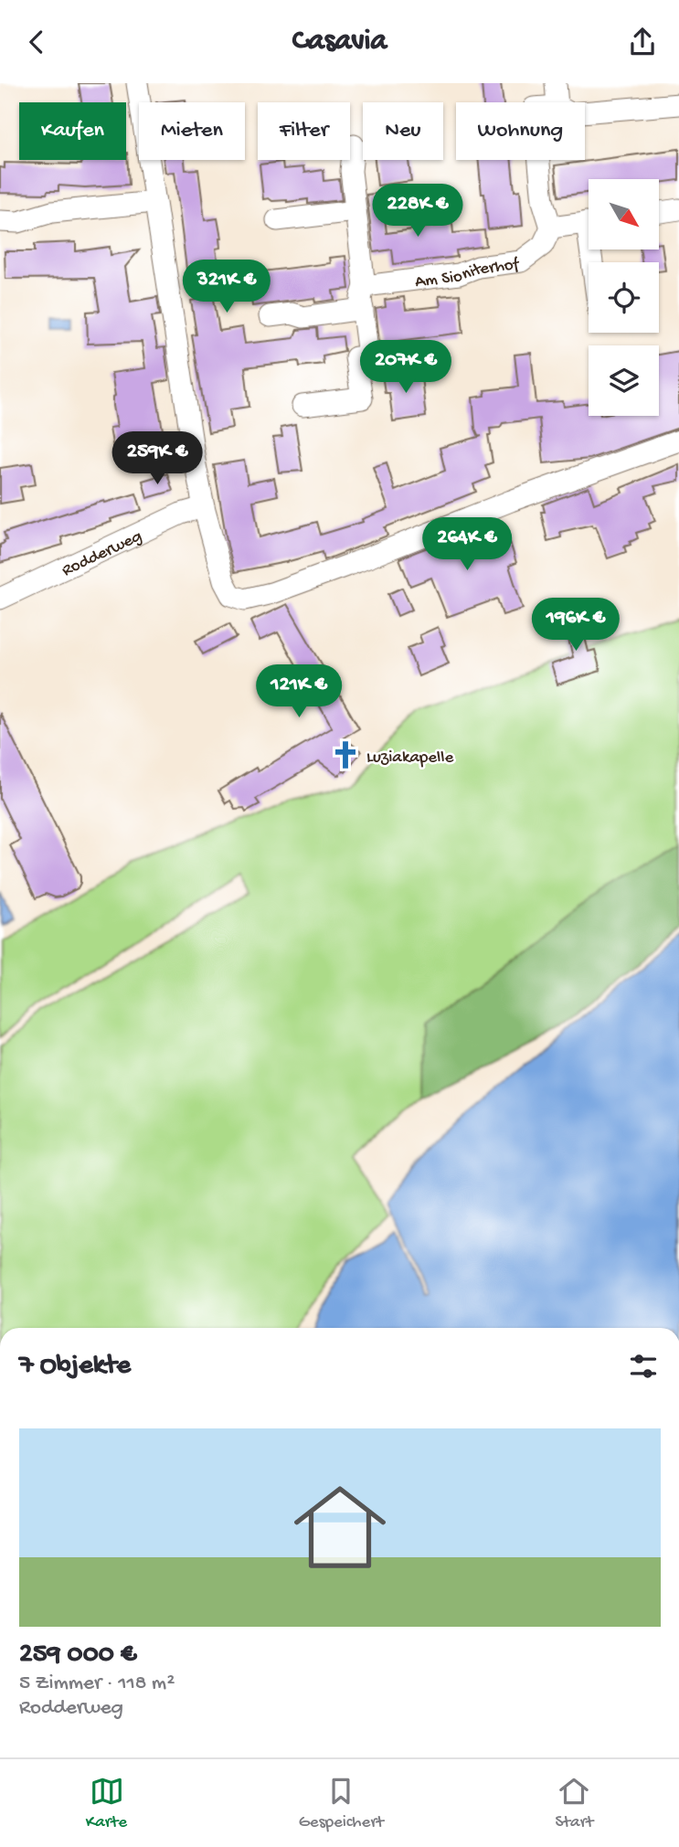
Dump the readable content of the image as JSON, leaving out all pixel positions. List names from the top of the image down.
{
  "streets": {
    "street": ["Am Sioniterhof", "Rodderweg"]
  },
  "places": {
    "church": ["Luziakapelle"]
  },
  "north": "bottom right",
  "page": {
    "header": "Casavia",
    "chip": [
      "Kaufen",
      "Mieten",
      "Filter",
      "Neu",
      "Wohnung"
    ],
    "price": [
      "228K €",
      "321K €",
      "207K €",
      "259K €",
      "264K €",
      "196K €",
      "121K €"
    ],
    "heading": "7 Objekte",
    "list": [
      {
        "name": "259 000 €",
        "note": "5 Zimmer · 118 m² · Rodderweg"
      }
    ],
    "tabs": ["Karte", "Gespeichert", "Start"]
  }
}
